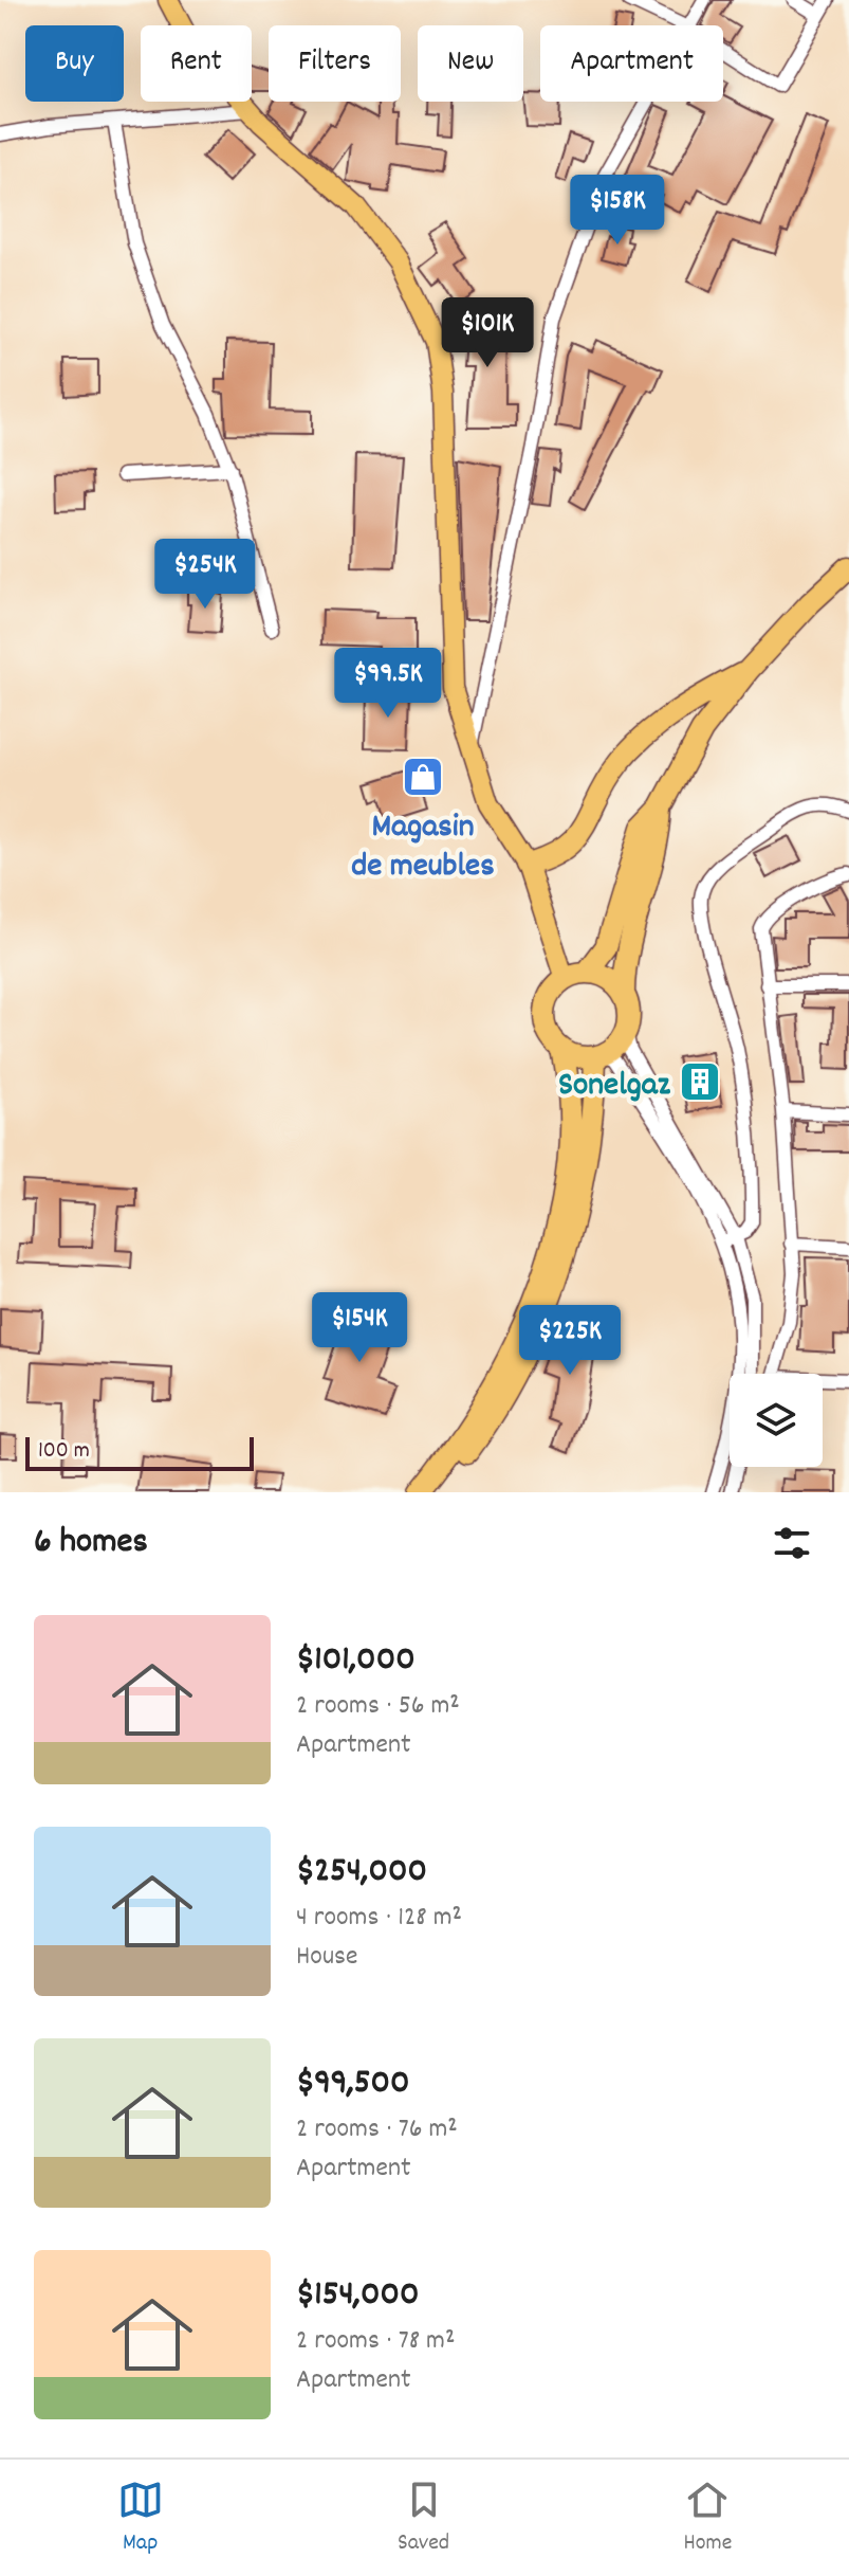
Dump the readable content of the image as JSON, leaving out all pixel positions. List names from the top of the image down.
{
  "places": {
    "shop": ["Magasin de meubles"],
    "building": ["Sonelgaz"]
  },
  "scale_bar": "100 m",
  "page": {
    "chip": [
      "Buy",
      "Rent",
      "Filters",
      "New",
      "Apartment"
    ],
    "price": [
      "$158K",
      "$101K",
      "$254K",
      "$99.5K",
      "$154K",
      "$225K"
    ],
    "scale": "100 m",
    "heading": "6 homes",
    "list": [
      {
        "name": "$101,000",
        "note": "2 rooms · 56 m² · Apartment"
      },
      {
        "name": "$254,000",
        "note": "4 rooms · 128 m² · House"
      },
      {
        "name": "$99,500",
        "note": "2 rooms · 76 m² · Apartment"
      },
      {
        "name": "$154,000",
        "note": "2 rooms · 78 m² · Apartment"
      }
    ],
    "tabs": ["Map", "Saved", "Home"]
  }
}
